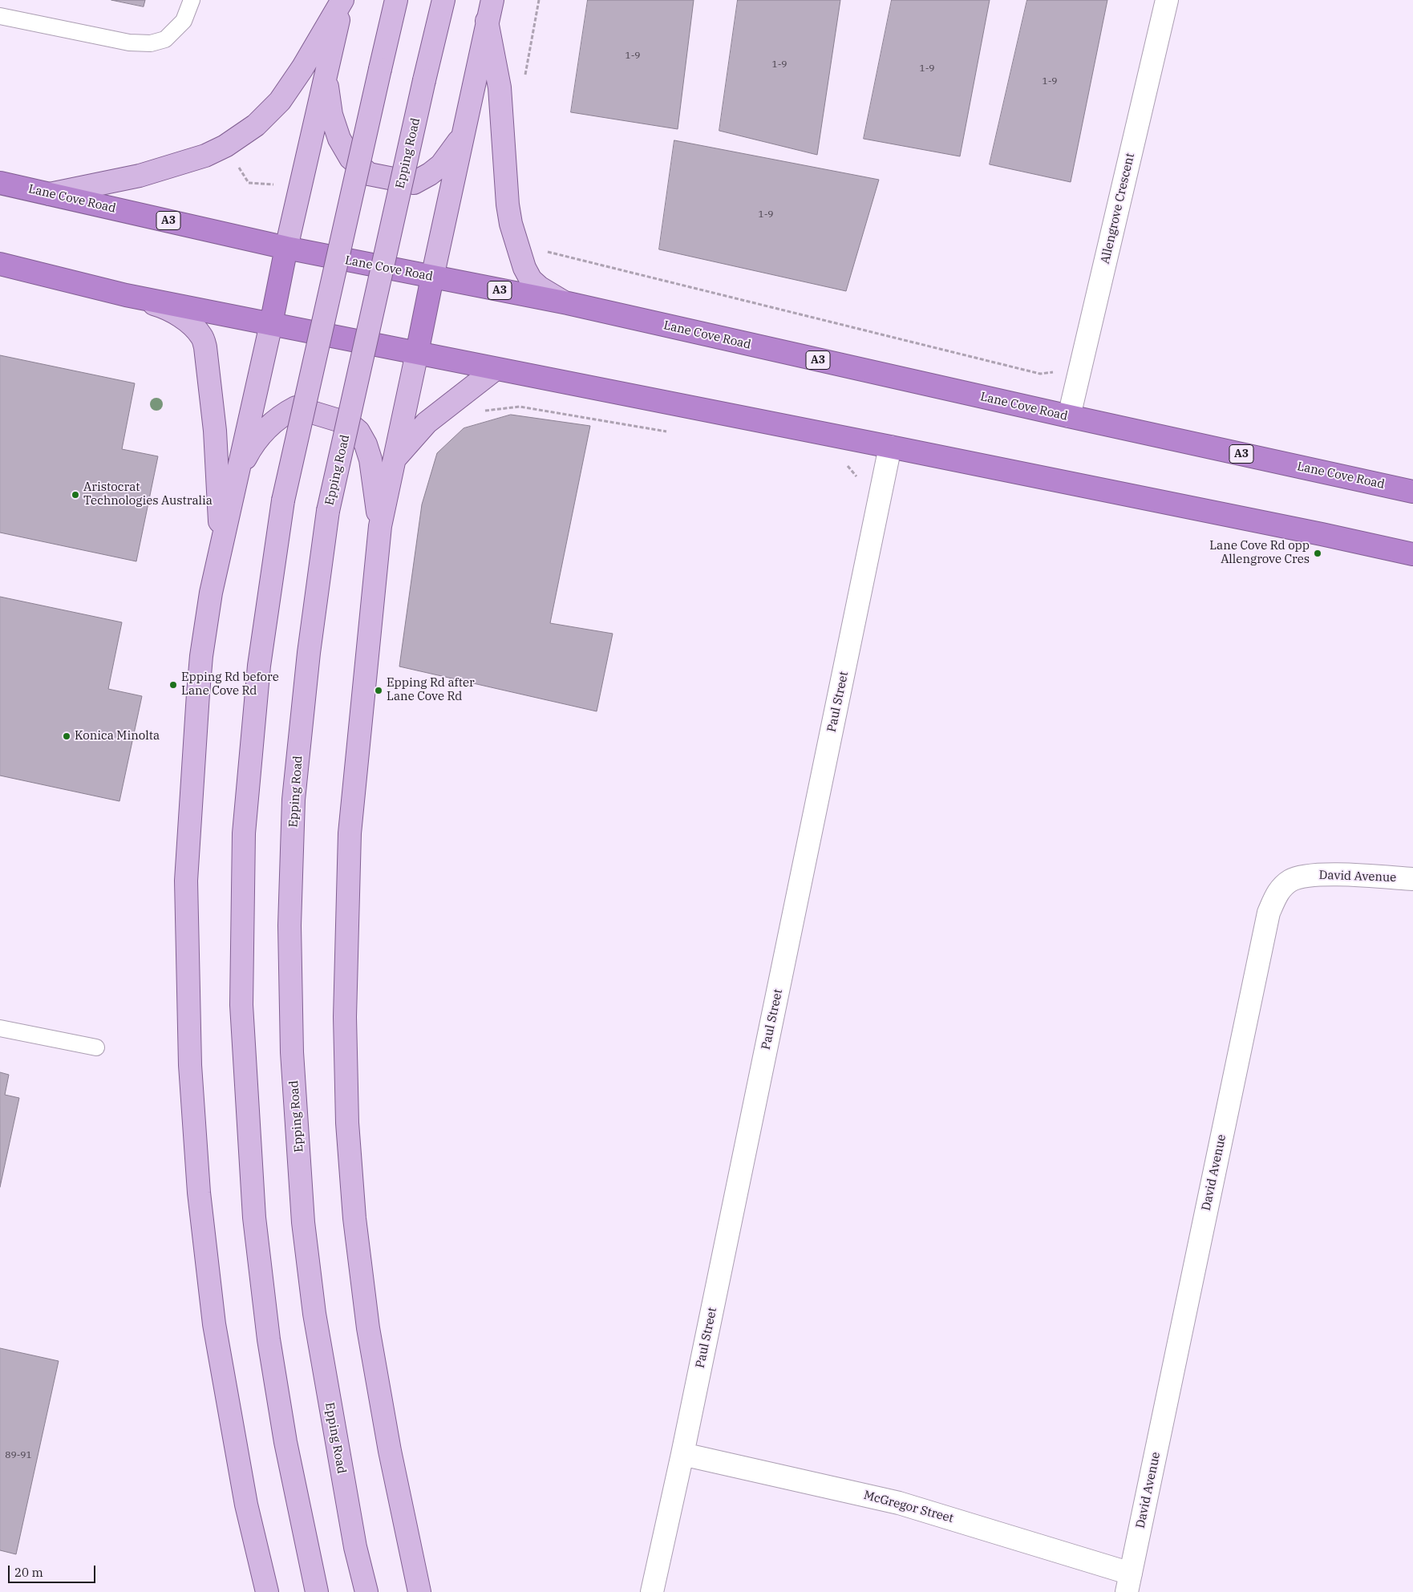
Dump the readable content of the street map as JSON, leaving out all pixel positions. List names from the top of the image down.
{
  "streets": {
    "highway": ["Lane Cove Road", "A3"],
    "main road": ["Epping Road"],
    "street": [
      "Allengrove Crescent",
      "Paul Street",
      "David Avenue",
      "McGregor Street"
    ]
  },
  "crossings": [
    ["Lane Cove Road", "Allengrove Crescent"],
    ["Paul Street", "McGregor Street"],
    ["David Avenue", "McGregor Street"]
  ],
  "places": [
    "Aristocrat Technologies Australia",
    "Lane Cove Rd opp Allengrove Cres",
    "Epping Rd before Lane Cove Rd",
    "Epping Rd after Lane Cove Rd",
    "Konica Minolta"
  ],
  "house_numbers": [
    "1-9",
    "1-9",
    "1-9",
    "1-9",
    "1-9",
    "89-91"
  ],
  "scale_bar": "20 m"
}
